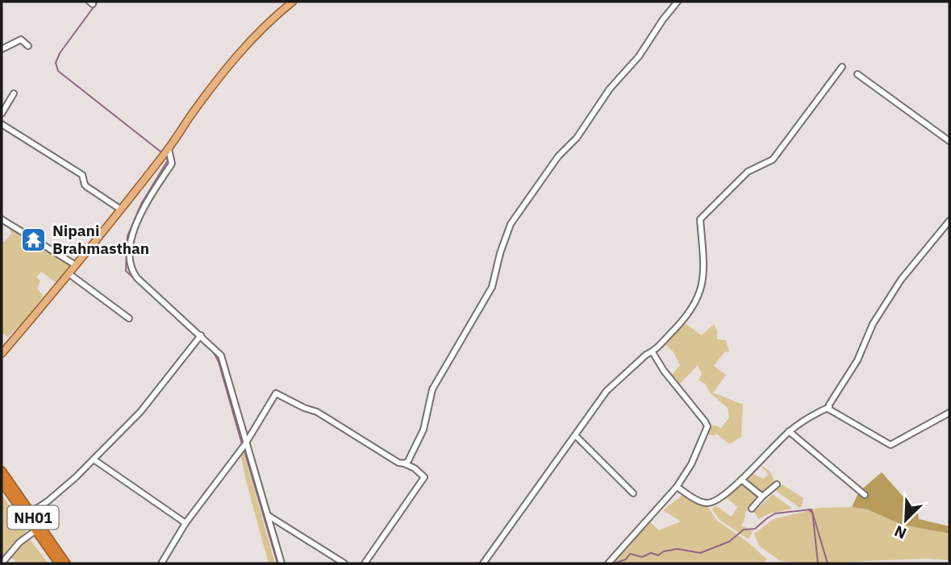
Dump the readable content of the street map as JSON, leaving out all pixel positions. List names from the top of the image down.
{
  "streets": {
    "highway": ["NH01"]
  },
  "places": {
    "temple": ["Nipani Brahmasthan"]
  },
  "north": "bottom left"
}
